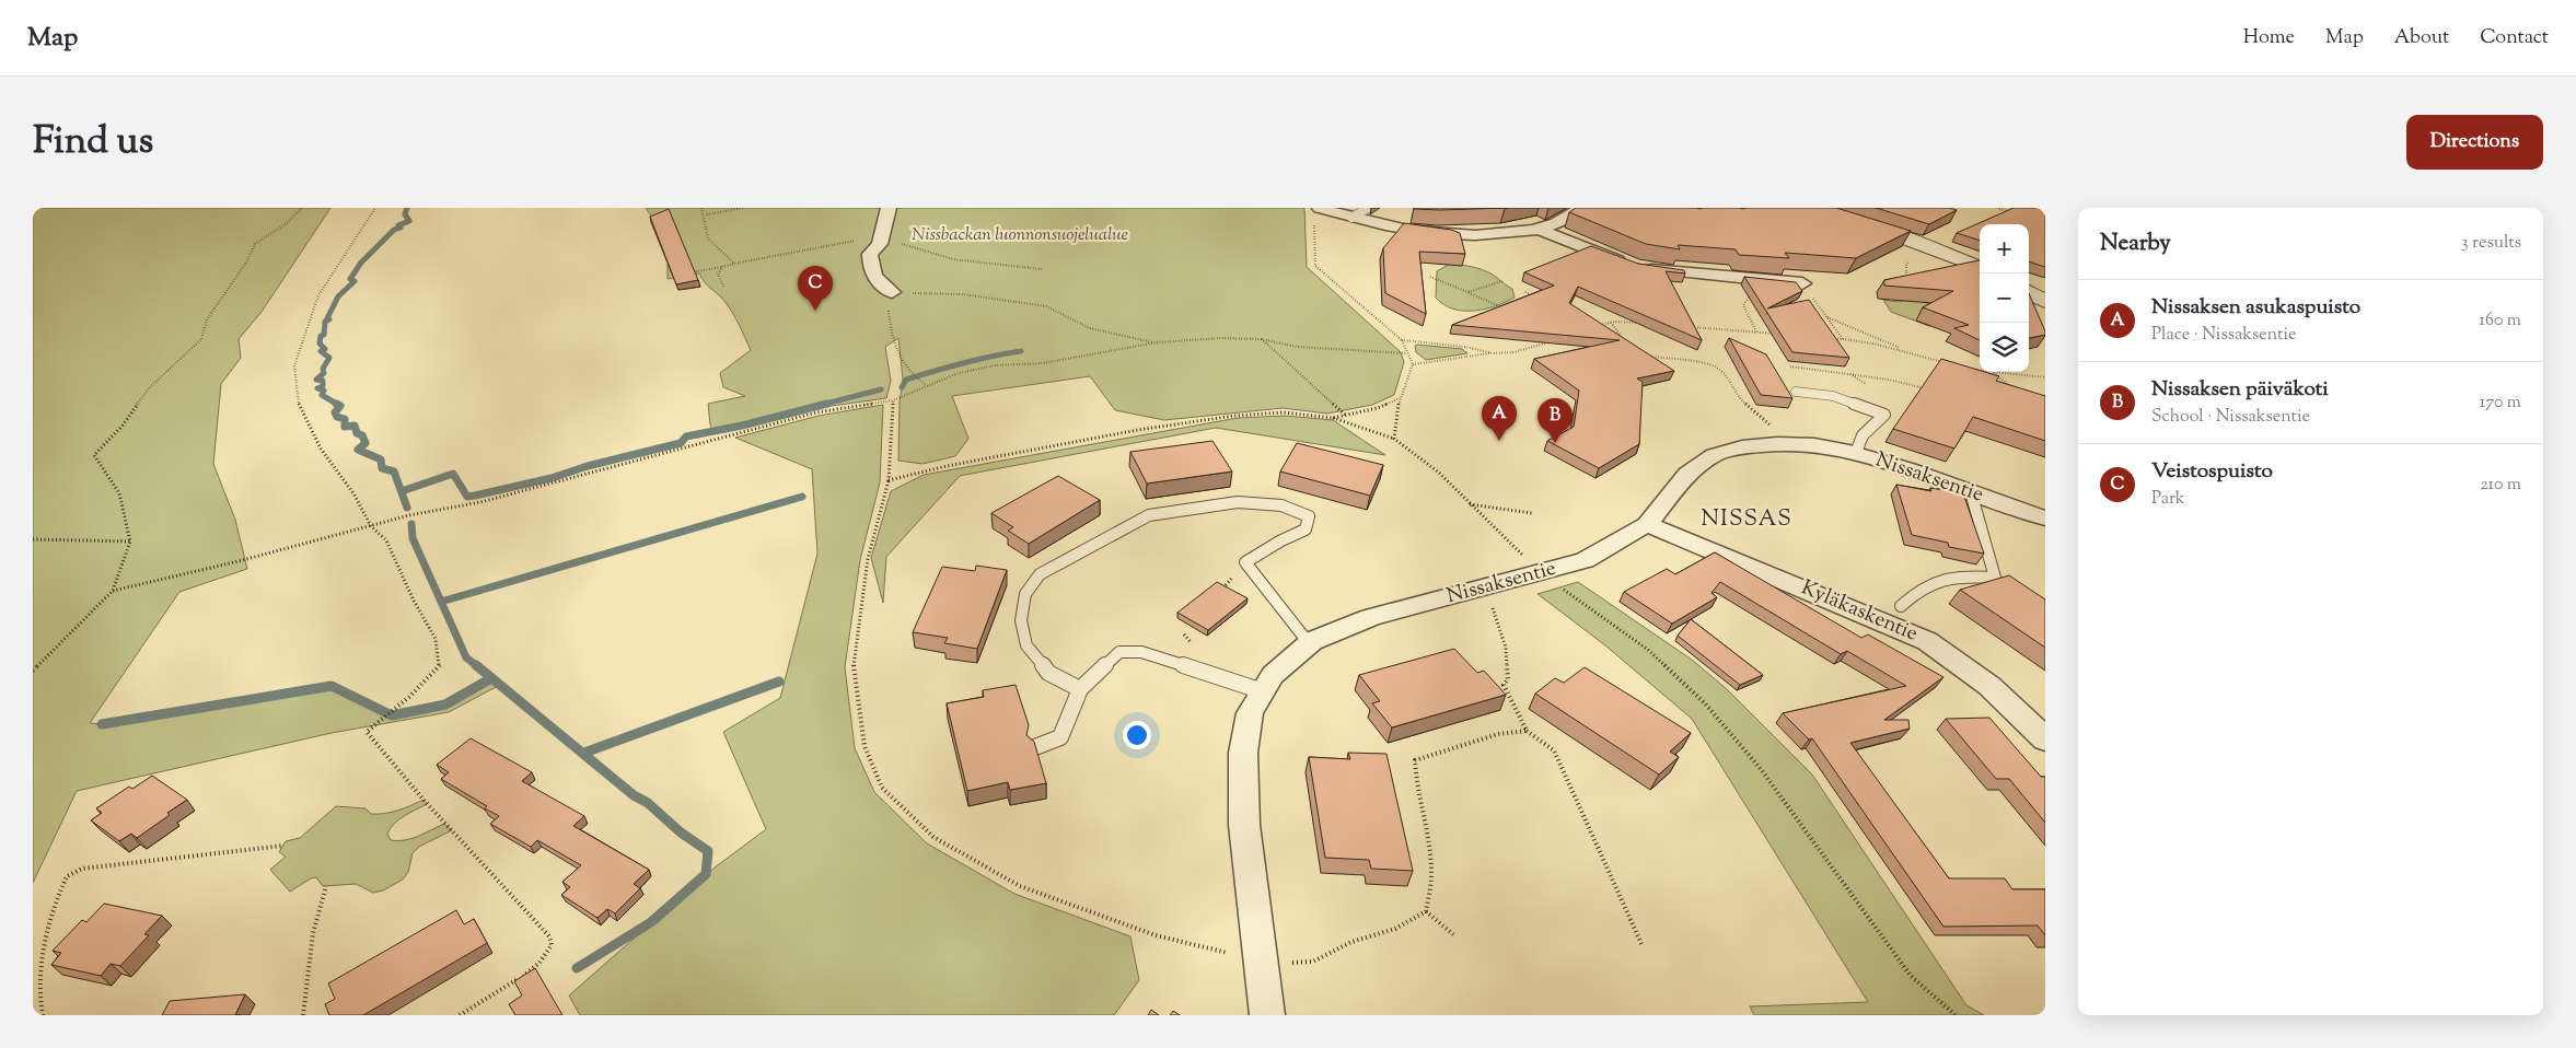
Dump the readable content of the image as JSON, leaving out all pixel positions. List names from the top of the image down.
{
  "streets": {
    "street": ["Nissaksentie", "Kyläkaskentie"]
  },
  "crossings": [
    ["Nissaksentie", "Kyläkaskentie"]
  ],
  "districts": ["NISSAS"],
  "parks": ["Nissbackan luonnonsuojelualue"],
  "page": {
    "header": "Map",
    "nav": [
      "Home",
      "Map",
      "About",
      "Contact"
    ],
    "title": "Find us",
    "buttons": "Directions",
    "heading": ["Nearby", "3 results"],
    "map_buttons": ["+", "−"],
    "pins": ["C", "A", "B"],
    "list": [
      {
        "mark": "A",
        "name": "Nissaksen asukaspuisto",
        "note": "Place · Nissaksentie",
        "value": "160 m"
      },
      {
        "mark": "B",
        "name": "Nissaksen päiväkoti",
        "note": "School · Nissaksentie",
        "value": "170 m"
      },
      {
        "mark": "C",
        "name": "Veistospuisto",
        "note": "Park",
        "value": "210 m"
      }
    ]
  }
}
